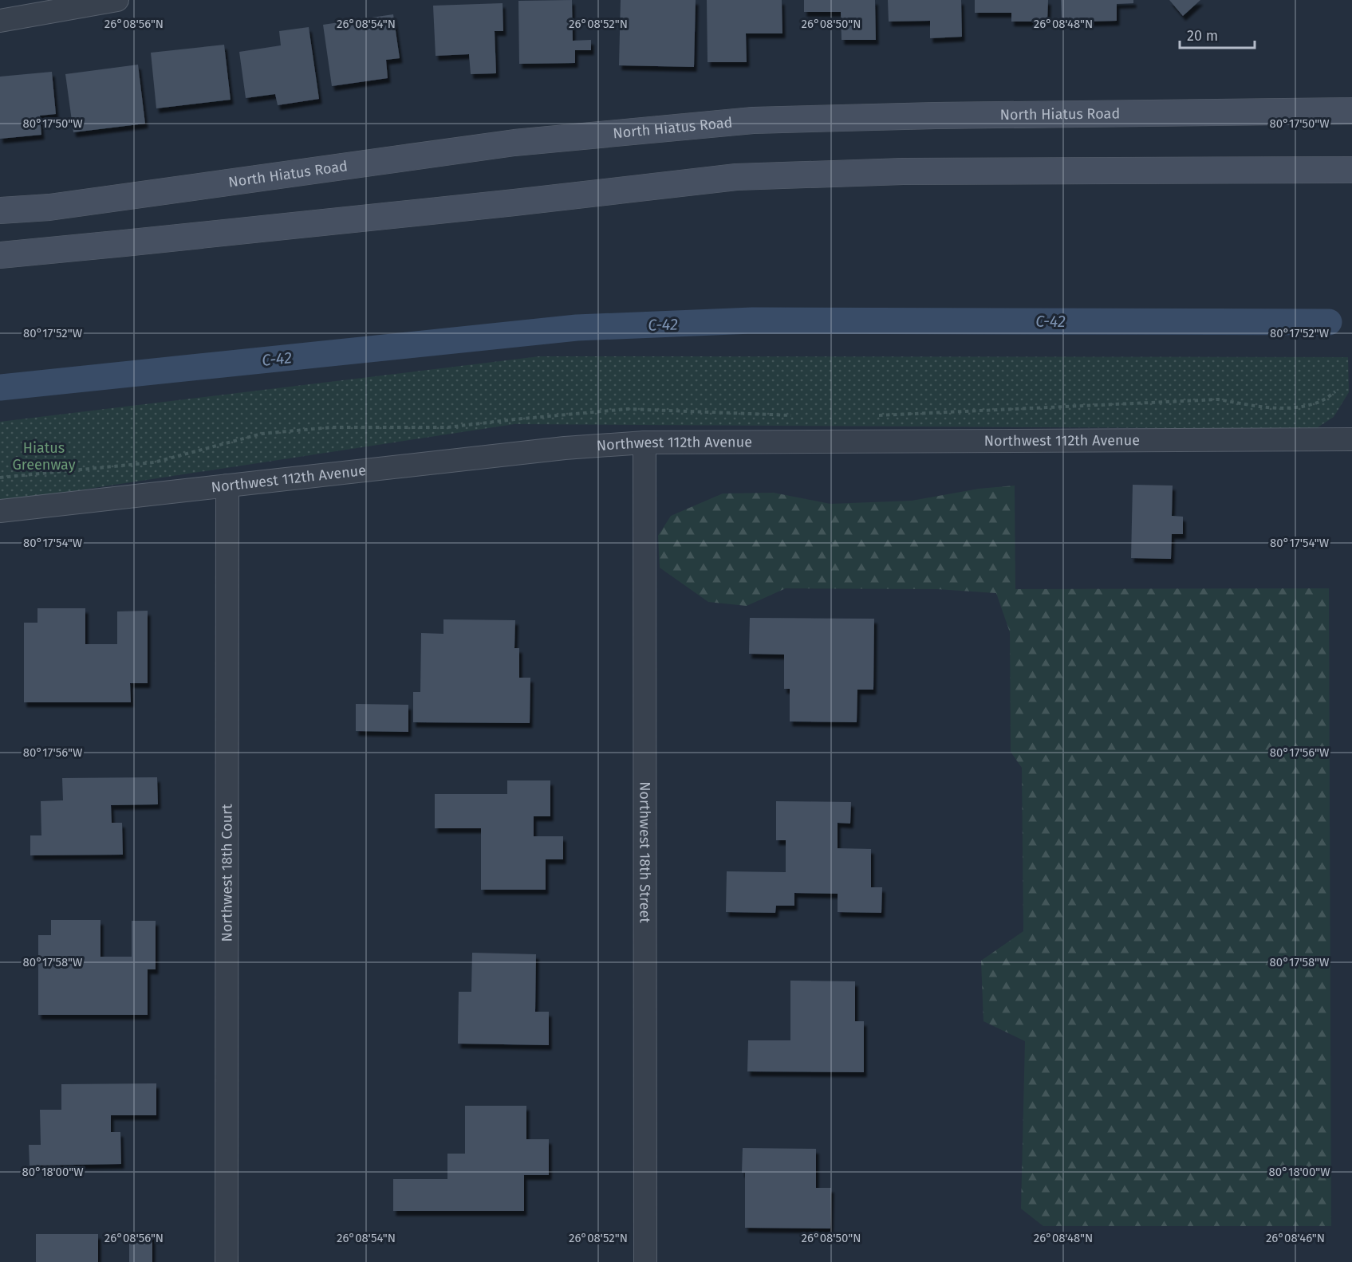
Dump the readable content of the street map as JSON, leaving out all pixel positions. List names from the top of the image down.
{
  "streets": {
    "main road": ["North Hiatus Road"],
    "street": ["Northwest 112th Avenue", "Northwest 18th Street", "Northwest 18th Court"]
  },
  "crossings": [
    ["Northwest 112th Avenue", "Northwest 18th Street"],
    ["Northwest 112th Avenue", "Northwest 18th Court"]
  ],
  "water": ["C-42"],
  "parks": ["Hiatus Greenway"],
  "scale_bar": "20 m",
  "coordinates": [
    "26°08'56\"N",
    "26°08'54\"N",
    "26°08'52\"N",
    "26°08'50\"N",
    "26°08'48\"N",
    "80°17'50\"W",
    "80°17'52\"W",
    "80°17'54\"W",
    "80°17'56\"W",
    "80°17'58\"W",
    "80°18'00\"W",
    "26°08'46\"N"
  ]
}
